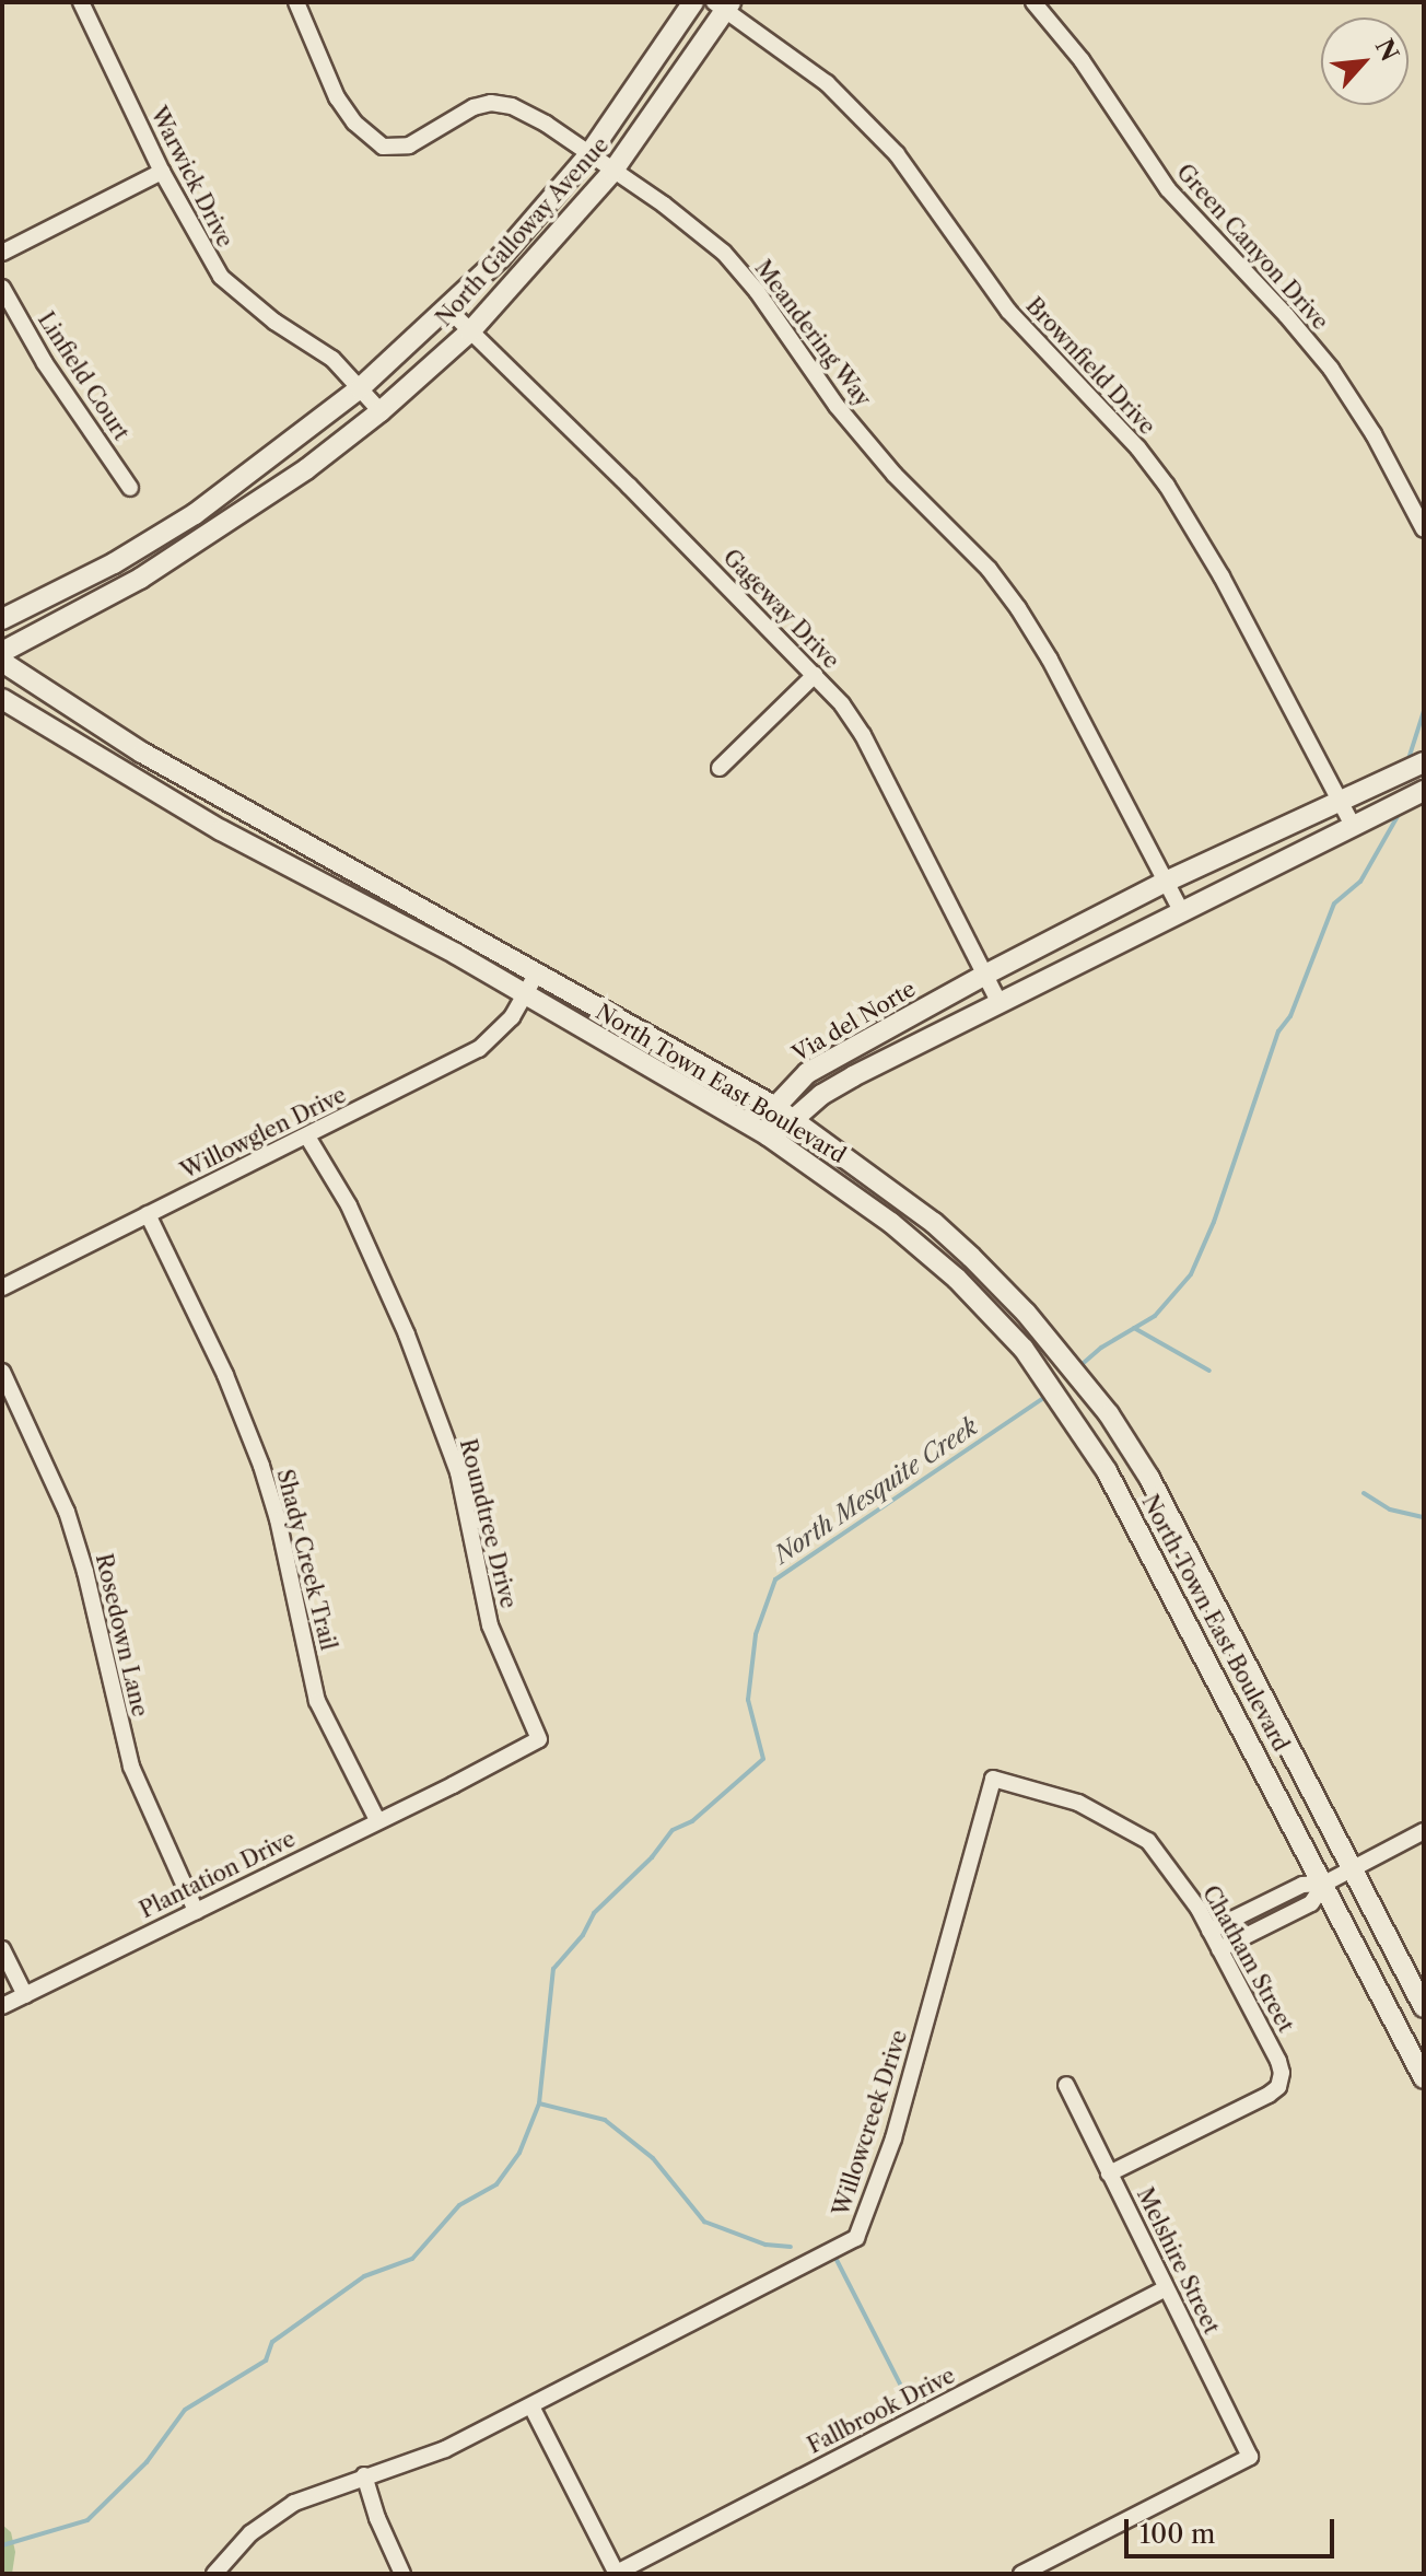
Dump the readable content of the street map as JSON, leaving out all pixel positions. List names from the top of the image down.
{
  "streets": {
    "main road": ["North Galloway Avenue", "Via del Norte", "North Town East Boulevard"],
    "street": [
      "Warwick Drive",
      "Green Canyon Drive",
      "Meandering Way",
      "Brownfield Drive",
      "Linfield Court",
      "Gageway Drive",
      "Willowglen Drive",
      "Roundtree Drive",
      "Shady Creek Trail",
      "Rosedown Lane",
      "Plantation Drive",
      "Chatham Street",
      "Willowcreek Drive",
      "Melshire Street",
      "Fallbrook Drive"
    ]
  },
  "crossings": [
    ["Warwick Drive", "North Galloway Avenue"],
    ["North Galloway Avenue", "Meandering Way"],
    ["North Galloway Avenue", "Brownfield Drive"],
    ["North Galloway Avenue", "Gageway Drive"],
    ["Meandering Way", "Via del Norte"],
    ["Brownfield Drive", "Via del Norte"],
    ["Gageway Drive", "Via del Norte"],
    ["Via del Norte", "North Town East Boulevard"],
    ["North Town East Boulevard", "Willowglen Drive"],
    ["Willowglen Drive", "Roundtree Drive"],
    ["Willowglen Drive", "Shady Creek Trail"],
    ["Roundtree Drive", "Plantation Drive"],
    ["Shady Creek Trail", "Plantation Drive"],
    ["Rosedown Lane", "Plantation Drive"],
    ["Chatham Street", "Willowcreek Drive"],
    ["Chatham Street", "Melshire Street"],
    ["Melshire Street", "Fallbrook Drive"]
  ],
  "water": ["North Mesquite Creek"],
  "scale_bar": "100 m",
  "north": "top right"
}
